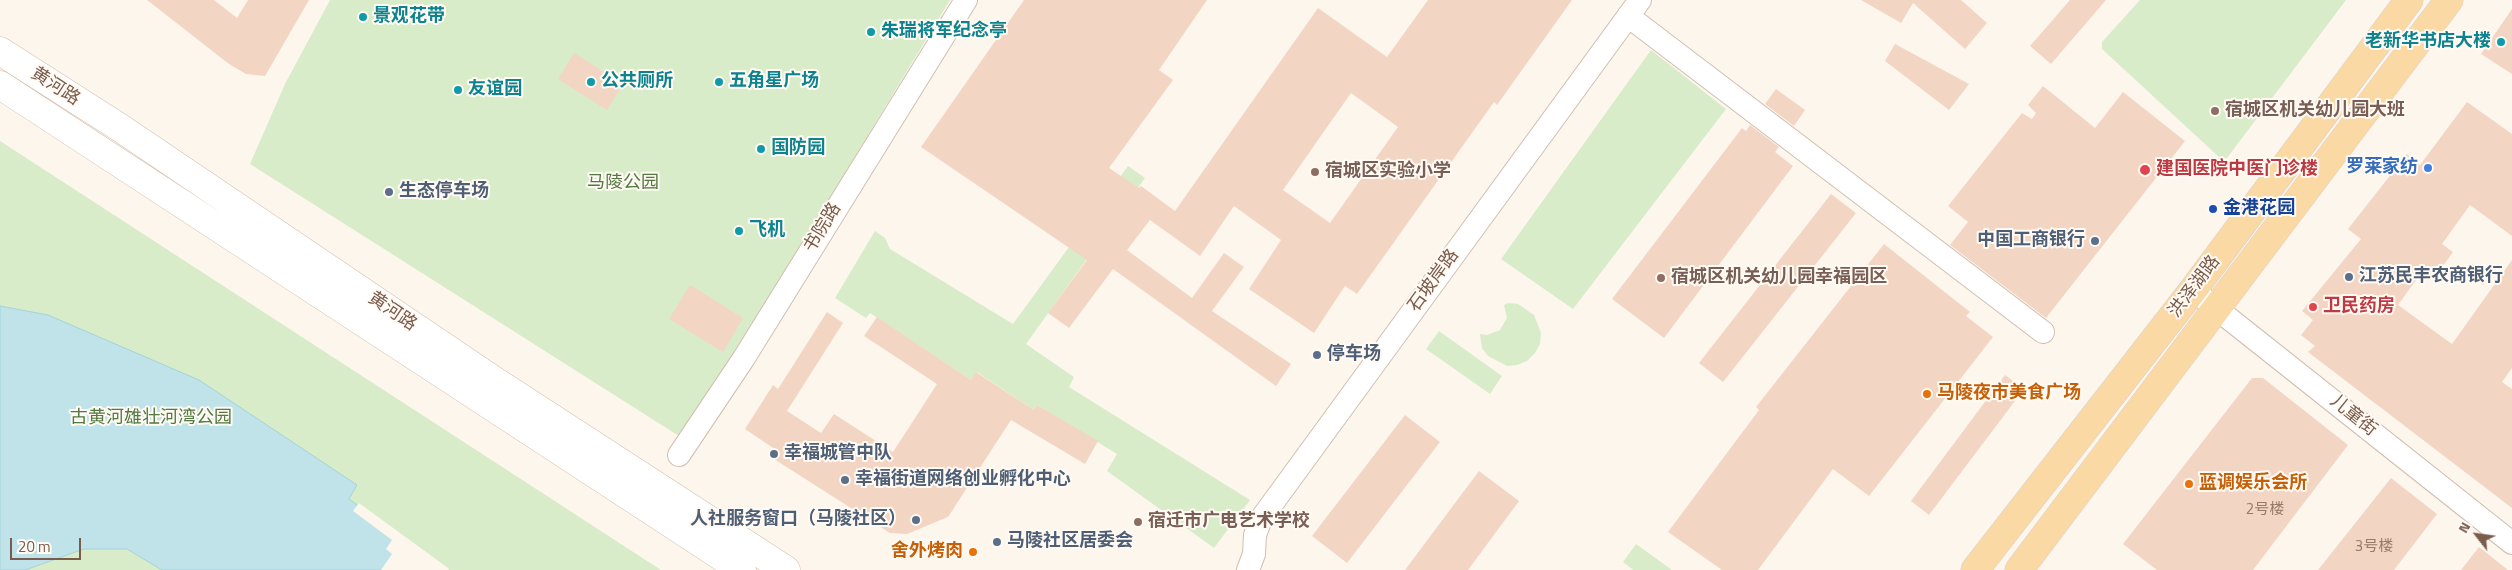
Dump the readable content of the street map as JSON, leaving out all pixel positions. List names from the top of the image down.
{
  "streets": {
    "main road": ["黄河路", "洪泽湖路"],
    "street": ["书院路", "石坡岸路", "儿童街"]
  },
  "crossings": [
    ["洪泽湖路", "儿童街"]
  ],
  "parks": ["马陵公园", "古黄河雄壮河湾公园"],
  "places": [
    "景观花带",
    "朱瑞将军纪念亭",
    "老新华书店大楼",
    "公共厕所",
    "五角星广场",
    "友谊园",
    "宿城区机关幼儿园大班",
    "国防园",
    "罗莱家纺",
    "建国医院中医门诊楼",
    "宿城区实验小学",
    "生态停车场",
    "金港花园",
    "飞机",
    "中国工商银行",
    "江苏民丰农商银行",
    "宿城区机关幼儿园幸福园区",
    "卫民药房",
    "停车场",
    "马陵夜市美食广场",
    "幸福城管中队",
    "幸福街道网络创业孵化中心",
    "蓝调娱乐会所",
    "人社服务窗口（马陵社区）",
    "宿迁市广电艺术学校",
    "马陵社区居委会",
    "舍外烤肉"
  ],
  "house_numbers": ["2号楼", "3号楼"],
  "scale_bar": "20 m",
  "north": "top left"
}
